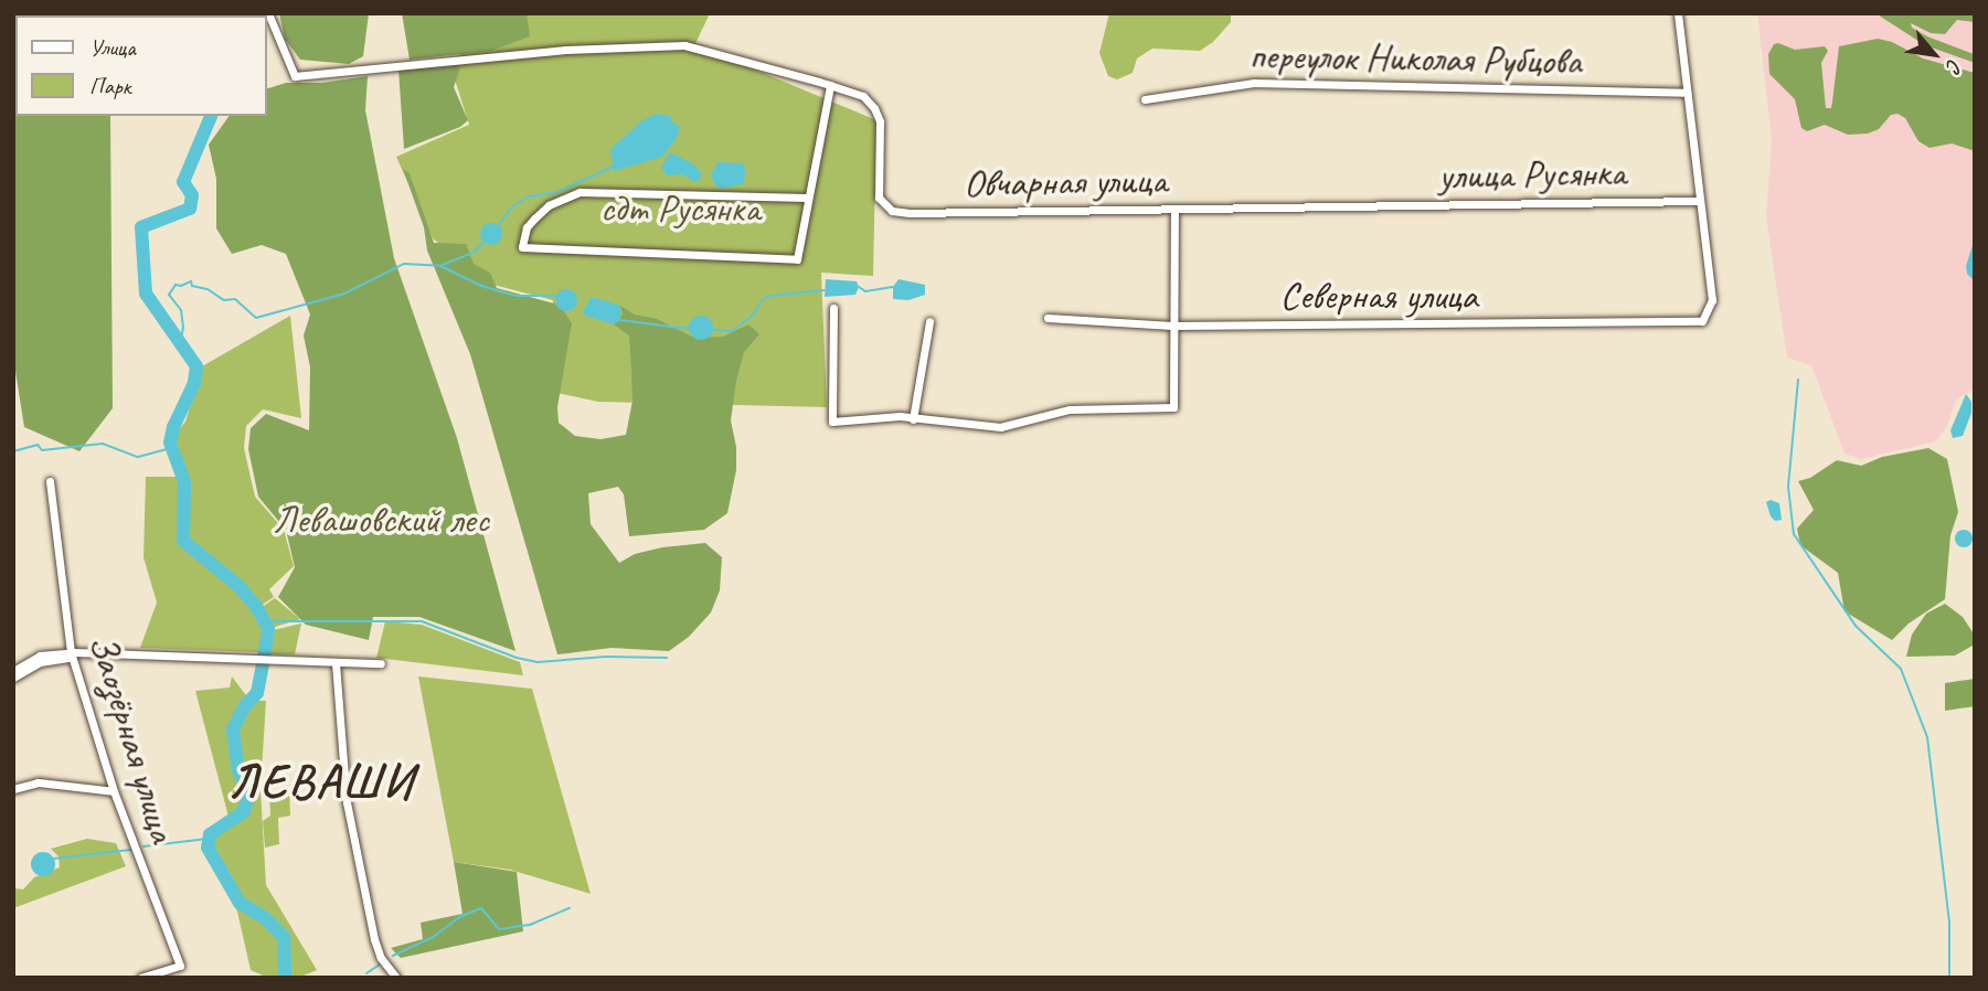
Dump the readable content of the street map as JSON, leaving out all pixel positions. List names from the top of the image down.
{
  "streets": {
    "street": [
      "переулок Николая Рубцова",
      "улица Русянка",
      "Овчарная улица",
      "Северная улица",
      "Заозёрная улица"
    ]
  },
  "crossings": [
    ["улица Русянка", "Овчарная улица"],
    ["улица Русянка", "Северная улица"]
  ],
  "districts": ["ЛЕВАШИ"],
  "parks": ["сдт Русянка", "Левашовский лес"],
  "legend": ["Улица", "Парк"],
  "north": "bottom right"
}
